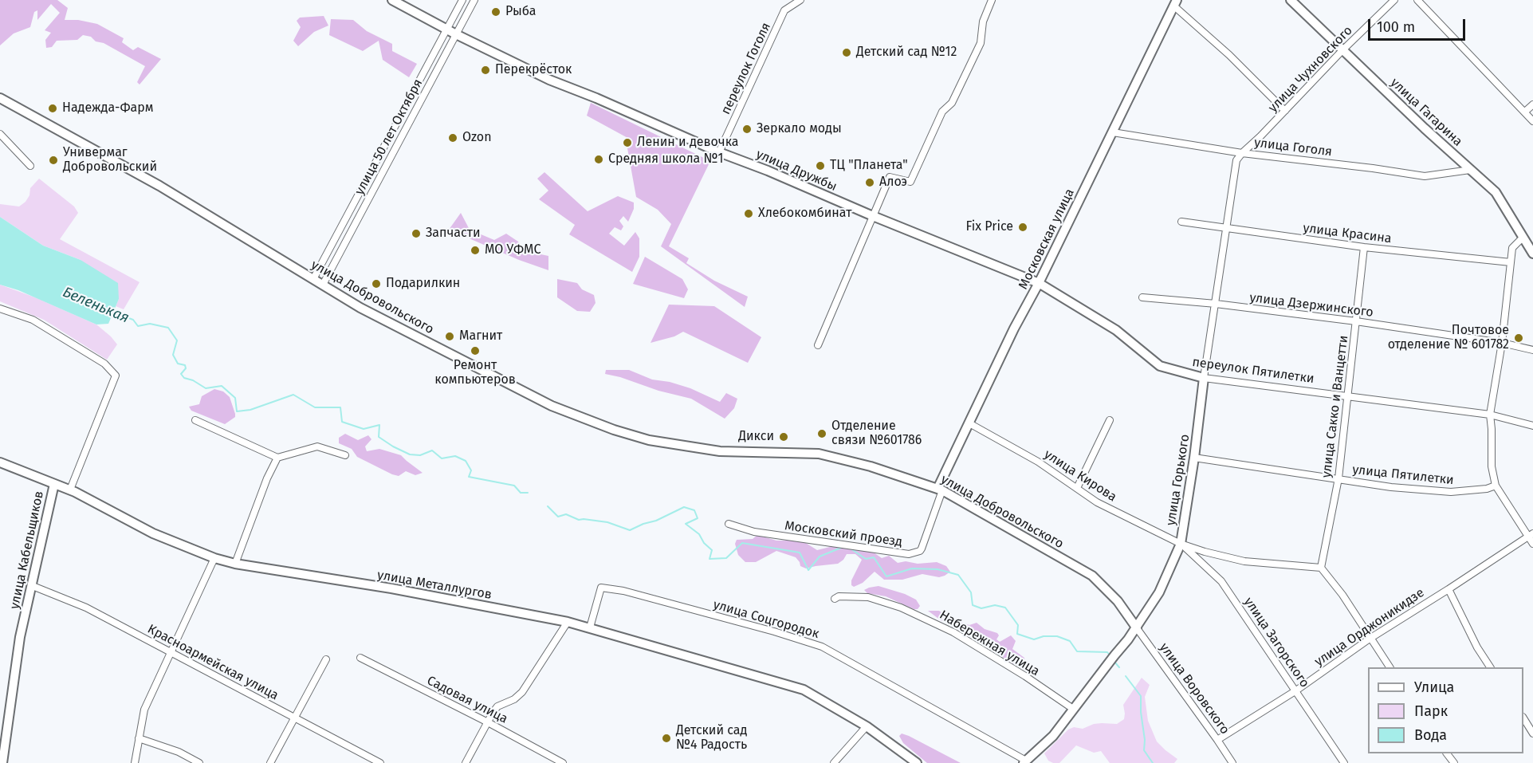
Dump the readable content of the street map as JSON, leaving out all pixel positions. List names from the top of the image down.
{
  "streets": {
    "street": [
      "переулок Гоголя",
      "улица Чухновского",
      "улица Гагарина",
      "улица 50 лет Октября",
      "улица Гоголя",
      "улица Дружбы",
      "улица Красина",
      "Московская улица",
      "улица Добровольского",
      "улица Дзержинского",
      "переулок Пятилетки",
      "улица Сакко и Ванцетти",
      "улица Пятилетки",
      "улица Кирова",
      "улица Горького",
      "Московский проезд",
      "улица Кабельщиков",
      "улица Металлургов",
      "улица Соцгородок",
      "улица Орджоникидзе",
      "улица Загорского",
      "Набережная улица",
      "Красноармейская улица",
      "улица Воровского",
      "Садовая улица"
    ]
  },
  "crossings": [
    ["переулок Гоголя", "улица Дружбы"],
    ["улица Чухновского", "улица Гагарина"],
    ["улица Чухновского", "улица Гоголя"],
    ["улица Чухновского", "улица Горького"],
    ["улица Гагарина", "улица Гоголя"],
    ["улица 50 лет Октября", "улица Дружбы"],
    ["улица 50 лет Октября", "улица Добровольского"],
    ["улица Гоголя", "Московская улица"],
    ["улица Гоголя", "улица Горького"],
    ["улица Дружбы", "Московская улица"],
    ["улица Дружбы", "переулок Пятилетки"],
    ["улица Красина", "улица Сакко и Ванцетти"],
    ["улица Красина", "улица Горького"],
    ["Московская улица", "улица Добровольского"],
    ["Московская улица", "переулок Пятилетки"],
    ["Московская улица", "улица Кирова"],
    ["Московская улица", "Московский проезд"],
    ["улица Добровольского", "улица Горького"],
    ["улица Добровольского", "Московский проезд"],
    ["улица Добровольского", "улица Воровского"],
    ["улица Дзержинского", "улица Сакко и Ванцетти"],
    ["улица Дзержинского", "улица Горького"],
    ["переулок Пятилетки", "улица Сакко и Ванцетти"],
    ["переулок Пятилетки", "улица Горького"],
    ["улица Сакко и Ванцетти", "улица Пятилетки"],
    ["улица Пятилетки", "улица Горького"],
    ["улица Кирова", "улица Горького"],
    ["улица Кирова", "улица Загорского"],
    ["улица Горького", "улица Соцгородок"],
    ["улица Горького", "улица Загорского"],
    ["улица Горького", "Набережная улица"],
    ["улица Горького", "улица Воровского"],
    ["улица Кабельщиков", "улица Металлургов"],
    ["улица Кабельщиков", "Красноармейская улица"],
    ["улица Металлургов", "улица Соцгородок"],
    ["улица Орджоникидзе", "улица Загорского"],
    ["улица Орджоникидзе", "улица Воровского"]
  ],
  "water": ["Беленькая"],
  "places": [
    "Рыба",
    "Детский сад №12",
    "Перекрёсток",
    "Надежда-Фарм",
    "Зеркало моды",
    "Ozon",
    "Ленин и девочка",
    "Средняя школа №1",
    "Универмаг Добровольский",
    "ТЦ \"Планета\"",
    "Алоэ",
    "Хлебокомбинат",
    "Fix Price",
    "Запчасти",
    "МО УФМС",
    "Подарилкин",
    "Магнит",
    "Почтовое отделение № 601782",
    "Ремонт компьютеров",
    "Отделение связи №601786",
    "Дикси",
    "Детский сад №4 Радость"
  ],
  "legend": ["Улица", "Парк", "Вода"],
  "scale_bar": "100 m"
}
